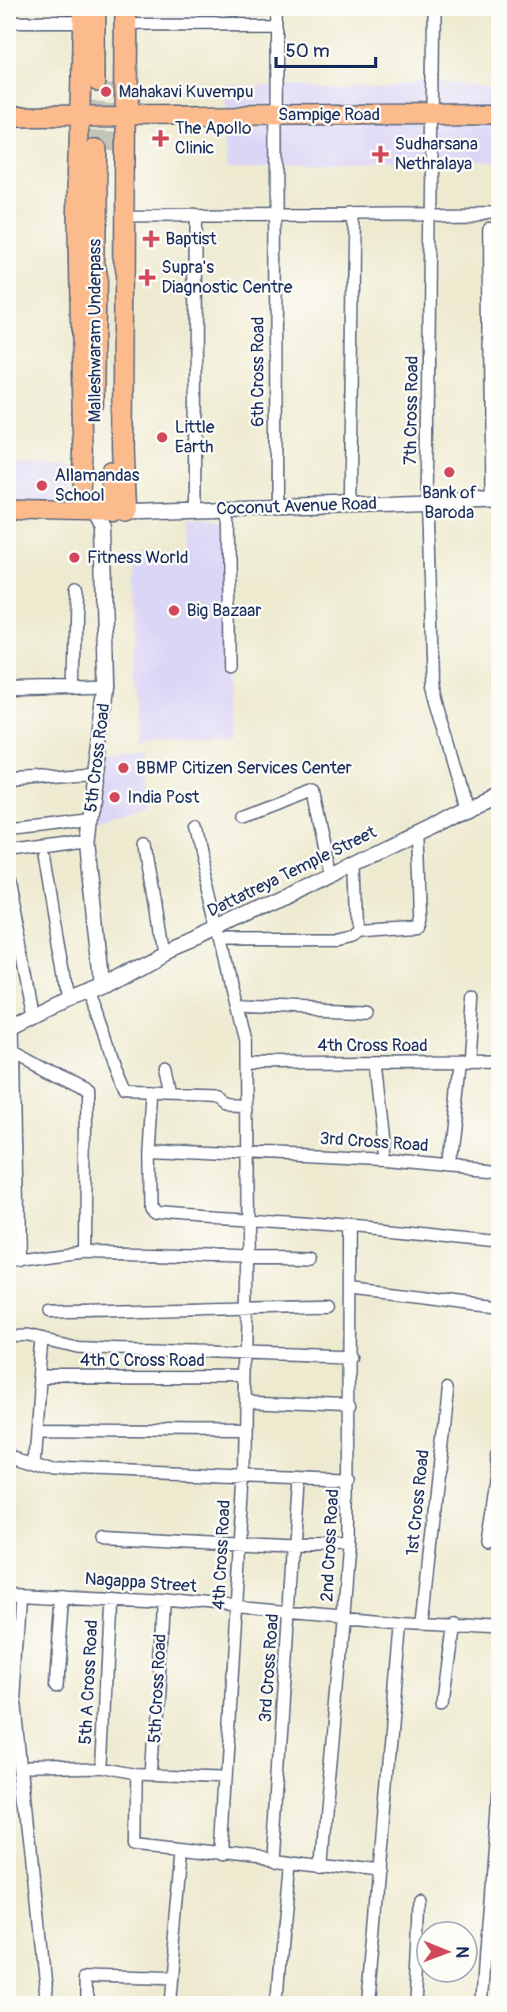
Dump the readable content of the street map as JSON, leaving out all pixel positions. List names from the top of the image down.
{
  "streets": {
    "main road": ["Sampige Road", "Malleshwaram Underpass", "5th Cross Road"],
    "street": [
      "6th Cross Road",
      "7th Cross Road",
      "Coconut Avenue Road",
      "Dattatreya Temple Street",
      "4th Cross Road",
      "3rd Cross Road",
      "4th C Cross Road",
      "1st Cross Road",
      "2nd Cross Road",
      "Nagappa Street",
      "5th A Cross Road"
    ]
  },
  "crossings": [
    ["Sampige Road", "6th Cross Road"],
    ["Sampige Road", "7th Cross Road"],
    ["Malleshwaram Underpass", "Coconut Avenue Road"],
    ["Malleshwaram Underpass", "5th Cross Road"],
    ["6th Cross Road", "Coconut Avenue Road"],
    ["7th Cross Road", "Coconut Avenue Road"],
    ["7th Cross Road", "Dattatreya Temple Street"],
    ["Coconut Avenue Road", "5th Cross Road"],
    ["5th Cross Road", "Dattatreya Temple Street"],
    ["5th Cross Road", "Nagappa Street"],
    ["Dattatreya Temple Street", "4th Cross Road"],
    ["4th Cross Road", "3rd Cross Road"],
    ["4th Cross Road", "4th C Cross Road"],
    ["4th Cross Road", "Nagappa Street"],
    ["3rd Cross Road", "Nagappa Street"],
    ["1st Cross Road", "Nagappa Street"],
    ["2nd Cross Road", "Nagappa Street"],
    ["Nagappa Street", "5th A Cross Road"]
  ],
  "places": {
    "other": [
      "Mahakavi Kuvempu",
      "Little Earth",
      "Bank of Baroda",
      "Allamandas School",
      "Fitness World",
      "Big Bazaar",
      "BBMP Citizen Services Center",
      "India Post"
    ],
    "health": [
      "The Apollo Clinic",
      "Sudharsana Nethralaya",
      "Baptist",
      "Supra's Diagnostic Centre"
    ]
  },
  "scale_bar": "50 m",
  "north": "right"
}
